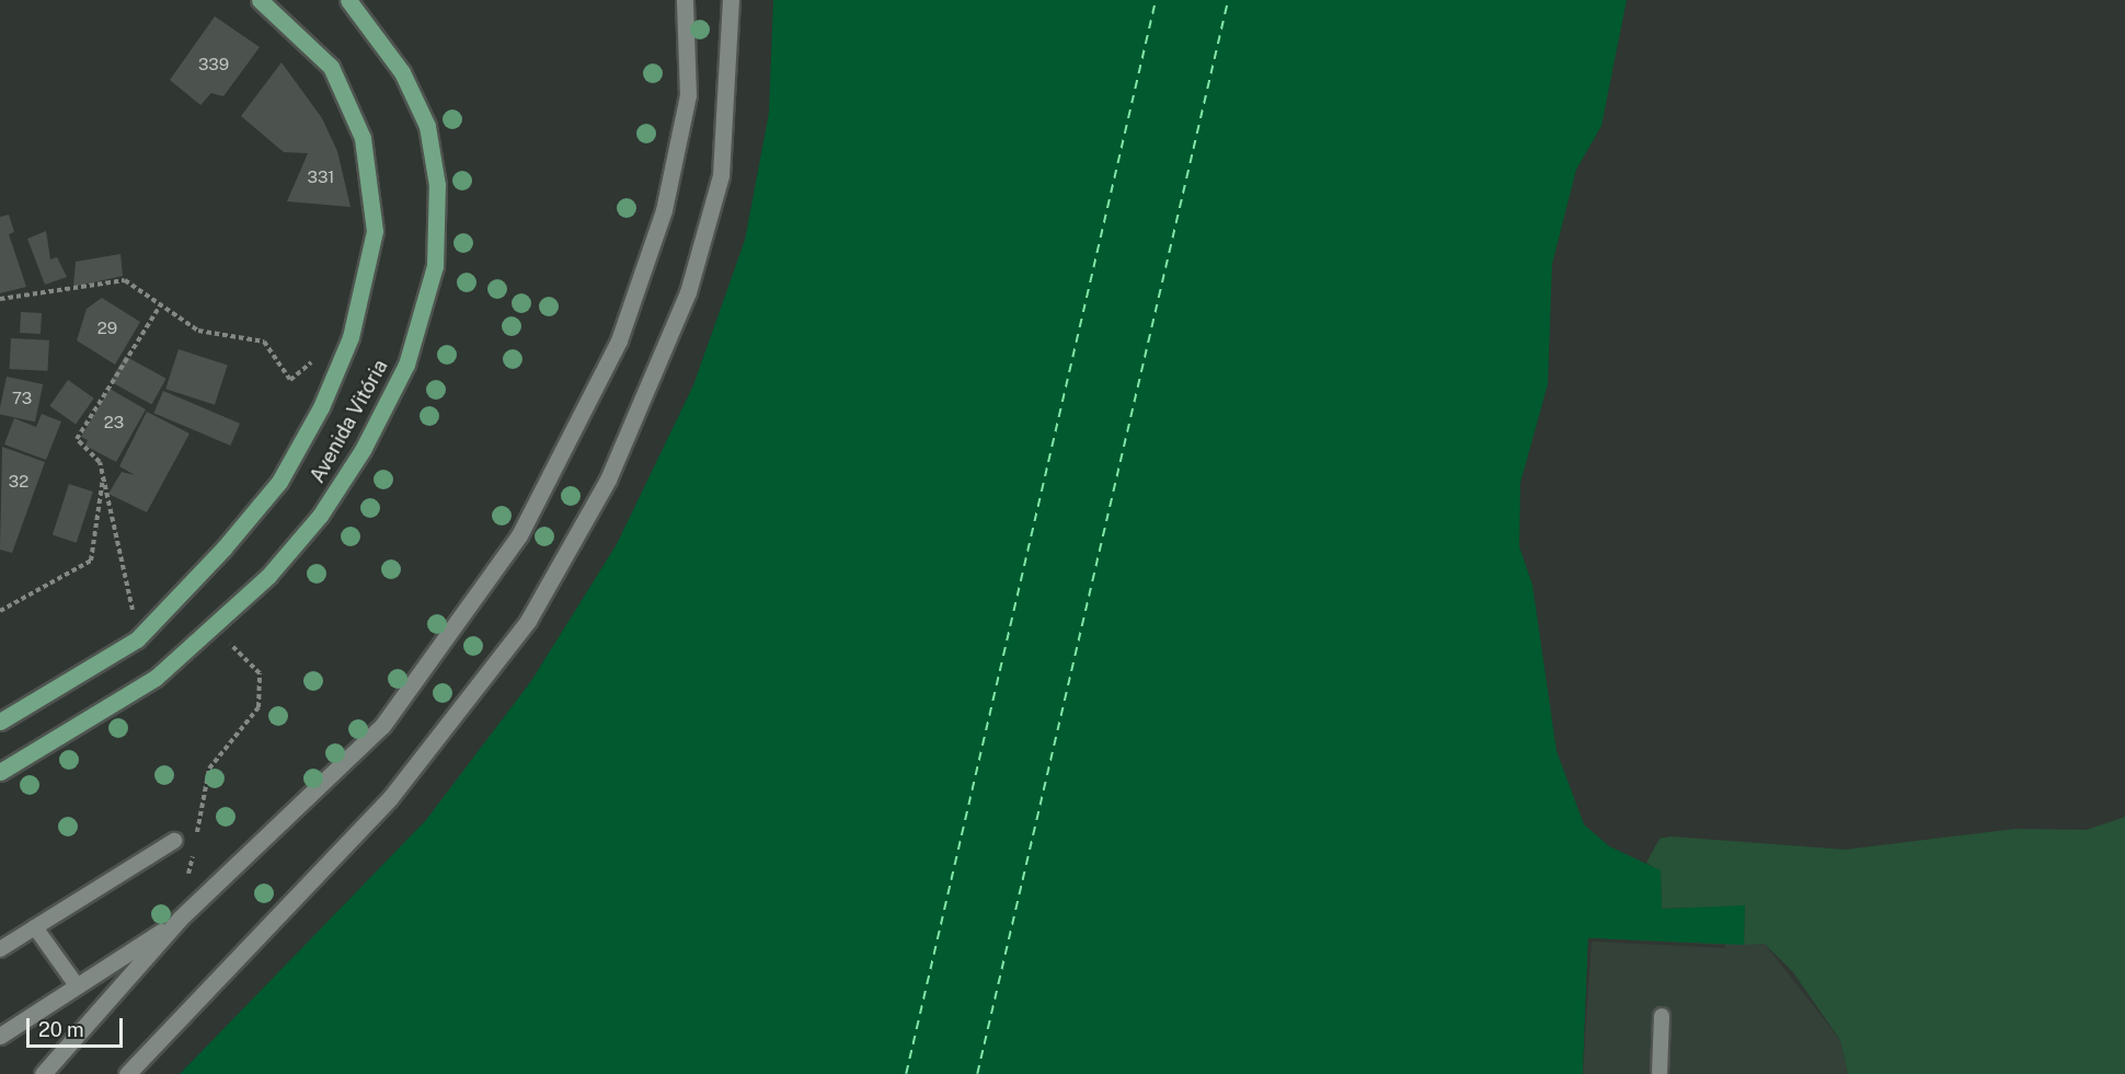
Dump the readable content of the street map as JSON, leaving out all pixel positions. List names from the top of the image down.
{
  "streets": {
    "main road": ["Avenida Vitória"]
  },
  "house_numbers": [
    "339",
    "331",
    "29",
    "73",
    "23",
    "32"
  ],
  "scale_bar": "20 m"
}
